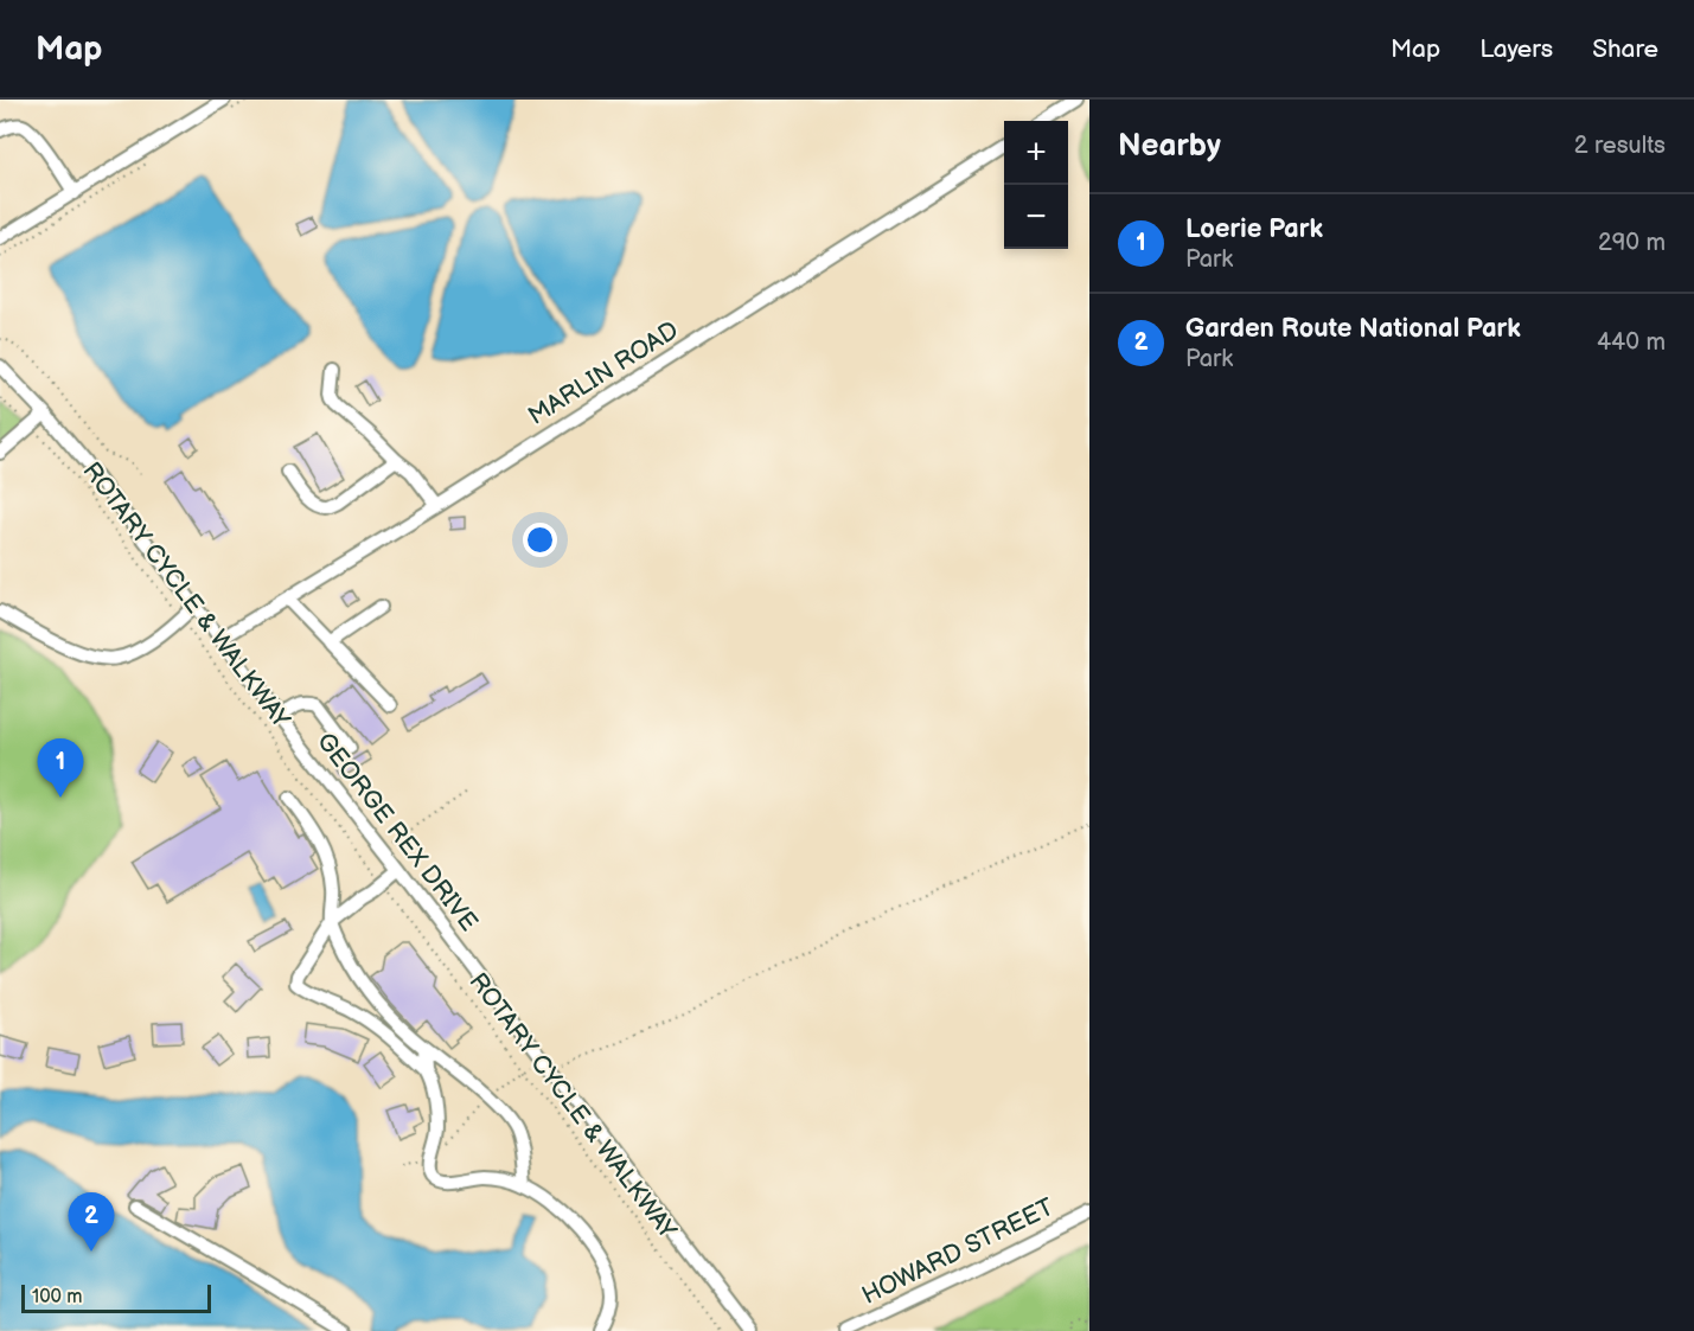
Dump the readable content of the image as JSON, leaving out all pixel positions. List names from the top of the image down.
{
  "streets": {
    "street": ["MARLIN ROAD", "GEORGE REX DRIVE", "HOWARD STREET"],
    "path": ["ROTARY CYCLE & WALKWAY"]
  },
  "crossings": [
    ["MARLIN ROAD", "GEORGE REX DRIVE"]
  ],
  "scale_bar": "100 m",
  "page": {
    "header": "Map",
    "nav": ["Map", "Layers", "Share"],
    "heading": ["Nearby", "2 results"],
    "map_buttons": ["+", "−"],
    "list": [
      {
        "mark": "1",
        "name": "Loerie Park",
        "note": "Park",
        "value": "290 m"
      },
      {
        "mark": "2",
        "name": "Garden Route National Park",
        "note": "Park",
        "value": "440 m"
      }
    ],
    "pins": ["1", "2"],
    "scale": "100 m"
  }
}
